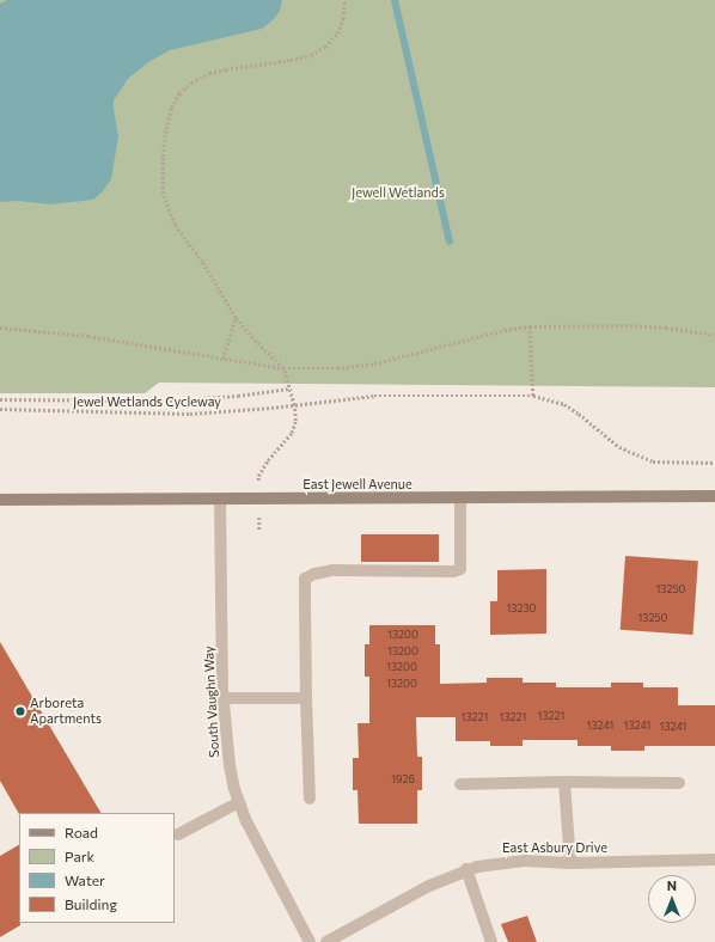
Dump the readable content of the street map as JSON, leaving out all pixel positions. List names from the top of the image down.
{
  "streets": {
    "street": ["East Jewell Avenue", "South Vaughn Way", "East Asbury Drive"],
    "path": ["Jewel Wetlands Cycleway"]
  },
  "crossings": [
    ["East Jewell Avenue", "South Vaughn Way"]
  ],
  "parks": ["Jewell Wetlands"],
  "places": ["Arboreta Apartments"],
  "house_numbers": [
    "13250",
    "13230",
    "13250",
    "13200",
    "13200",
    "13200",
    "13200",
    "13221",
    "13221",
    "13221",
    "13241",
    "13241",
    "13241",
    "1926"
  ],
  "legend": [
    "Road",
    "Park",
    "Water",
    "Building"
  ],
  "north": "top"
}
